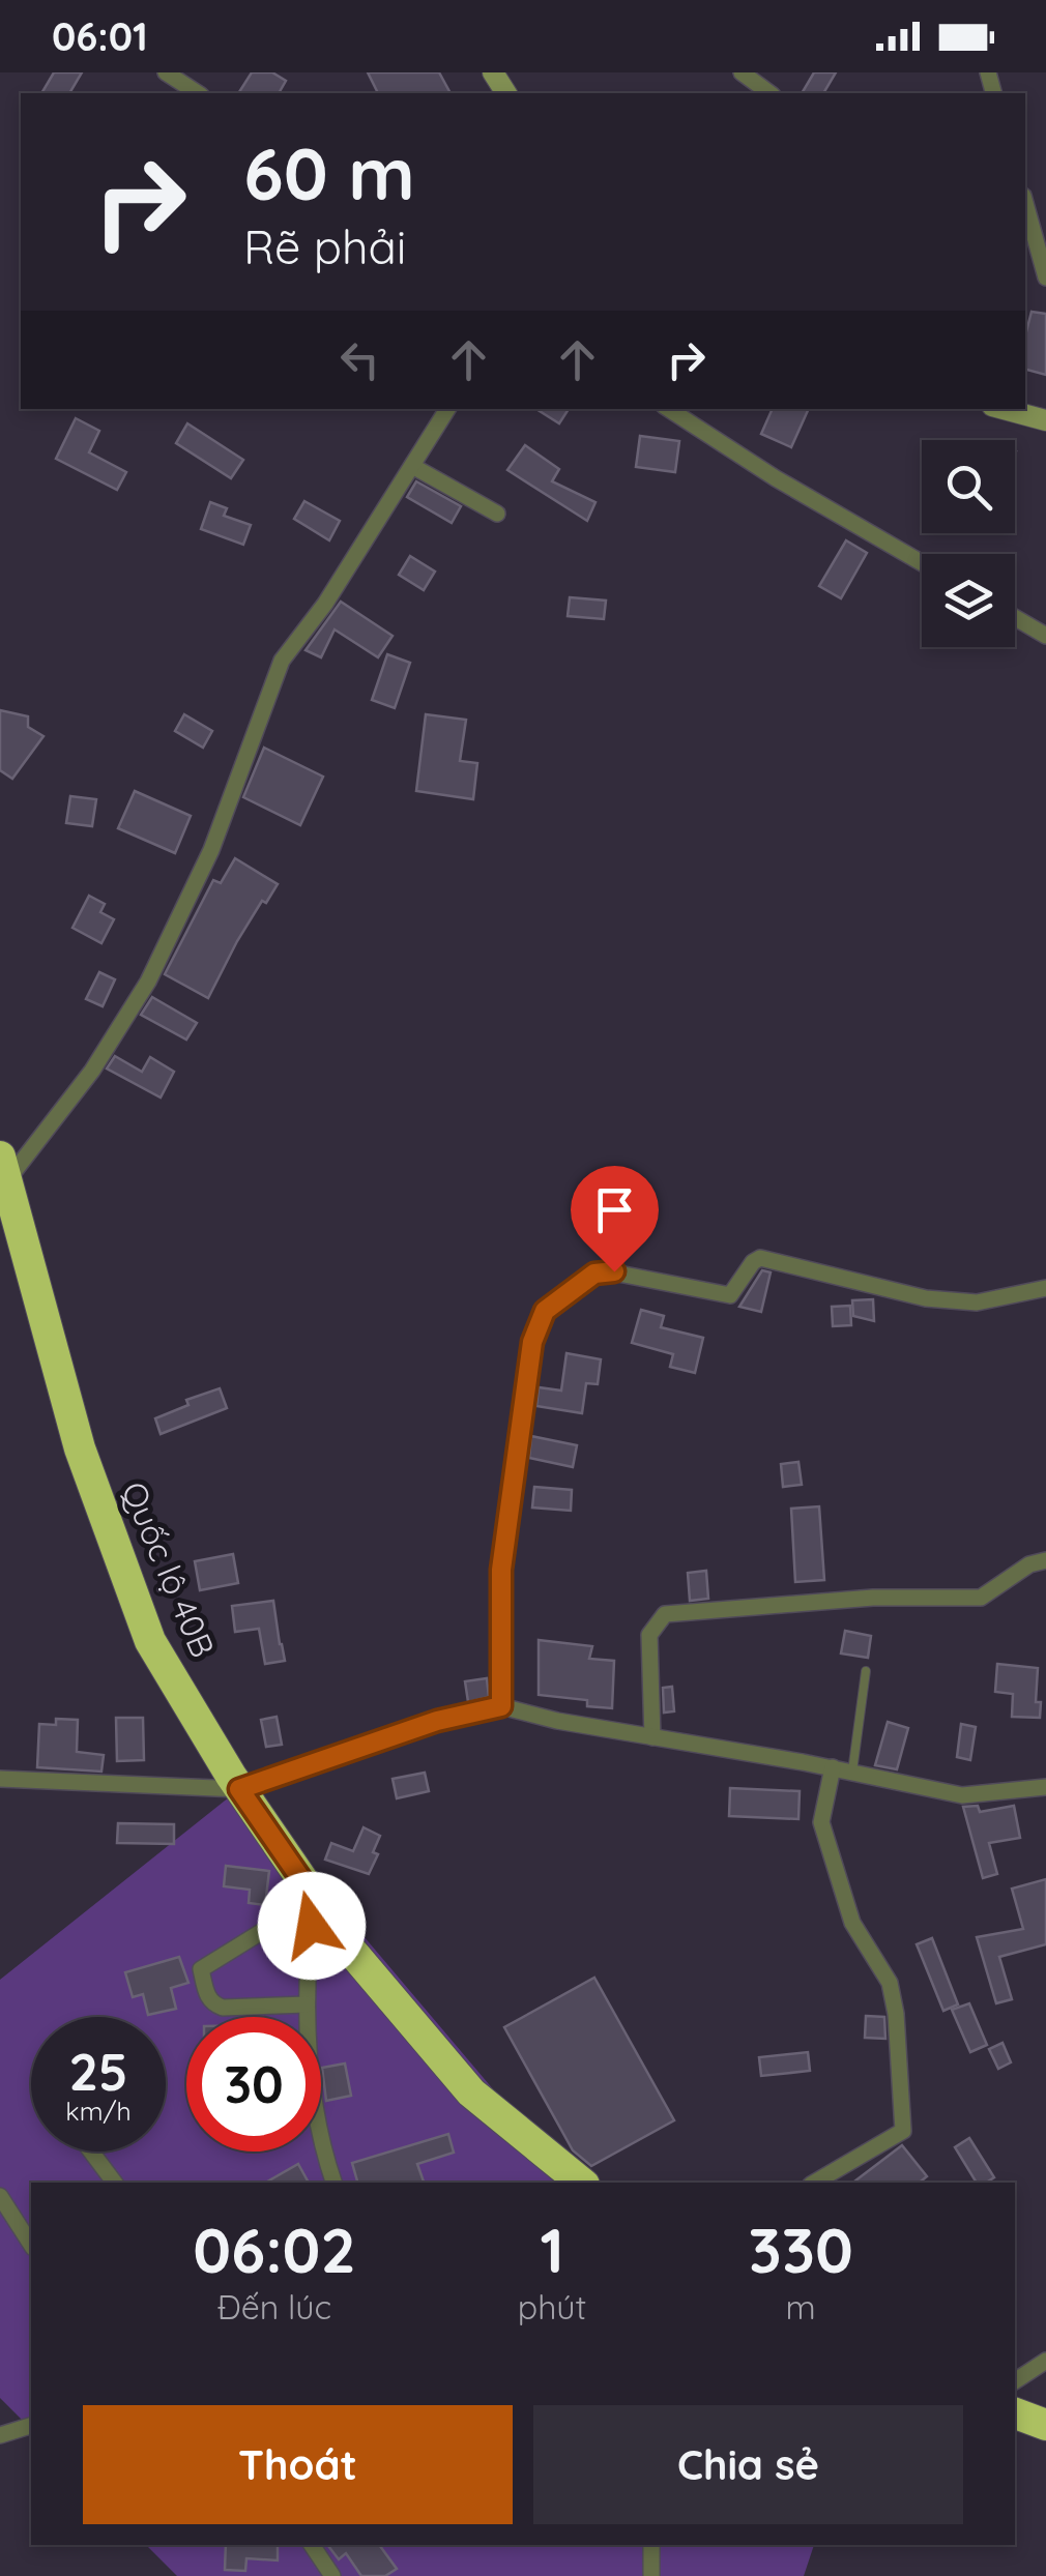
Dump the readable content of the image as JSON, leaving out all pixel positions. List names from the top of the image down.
{
  "streets": {
    "highway": ["Quốc lộ 40B"]
  },
  "page": {
    "status": "06:01",
    "turn": ["60 m", "Rẽ phải"],
    "speed": "25 km/h",
    "limit": "30",
    "eta": [
      "06:02",
      "Đến lúc",
      "1",
      "phút",
      "330",
      "m"
    ],
    "buttons": ["Thoát", "Chia sẻ"]
  }
}
